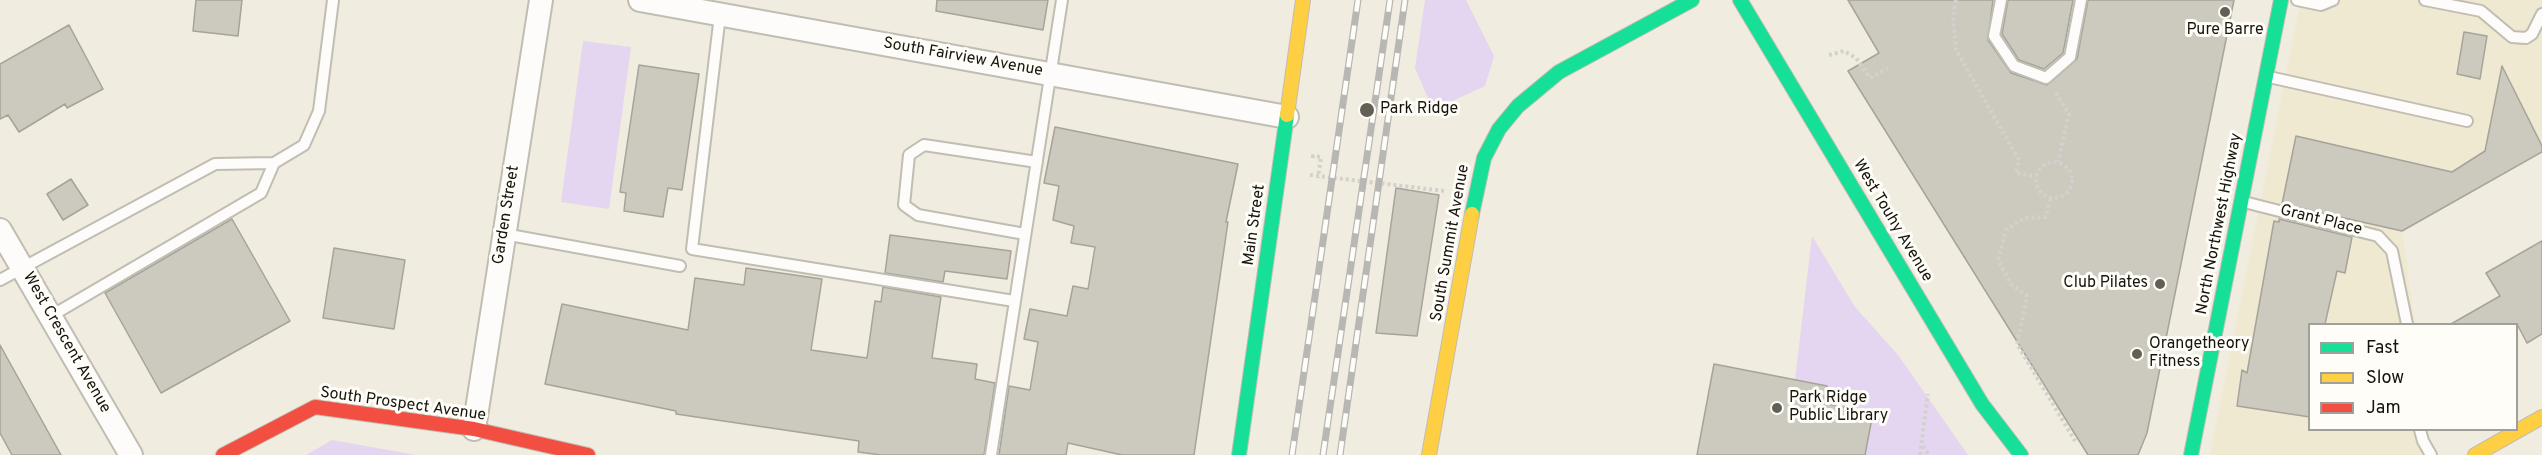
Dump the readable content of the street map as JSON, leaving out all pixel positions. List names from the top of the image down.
{
  "streets": {
    "street": [
      "South Fairview Avenue",
      "Garden Street",
      "West Touhy Avenue",
      "North Northwest Highway",
      "Main Street",
      "South Summit Avenue",
      "West Crescent Avenue",
      "South Prospect Avenue"
    ],
    "lane": ["Grant Place"]
  },
  "crossings": [
    ["South Fairview Avenue", "Main Street"],
    ["Garden Street", "South Prospect Avenue"],
    ["Grant Place", "North Northwest Highway"]
  ],
  "places": [
    "Pure Barre",
    "Park Ridge",
    "Club Pilates",
    "Orangetheory Fitness",
    "Park Ridge Public Library"
  ],
  "legend": ["Fast", "Slow", "Jam"]
}
